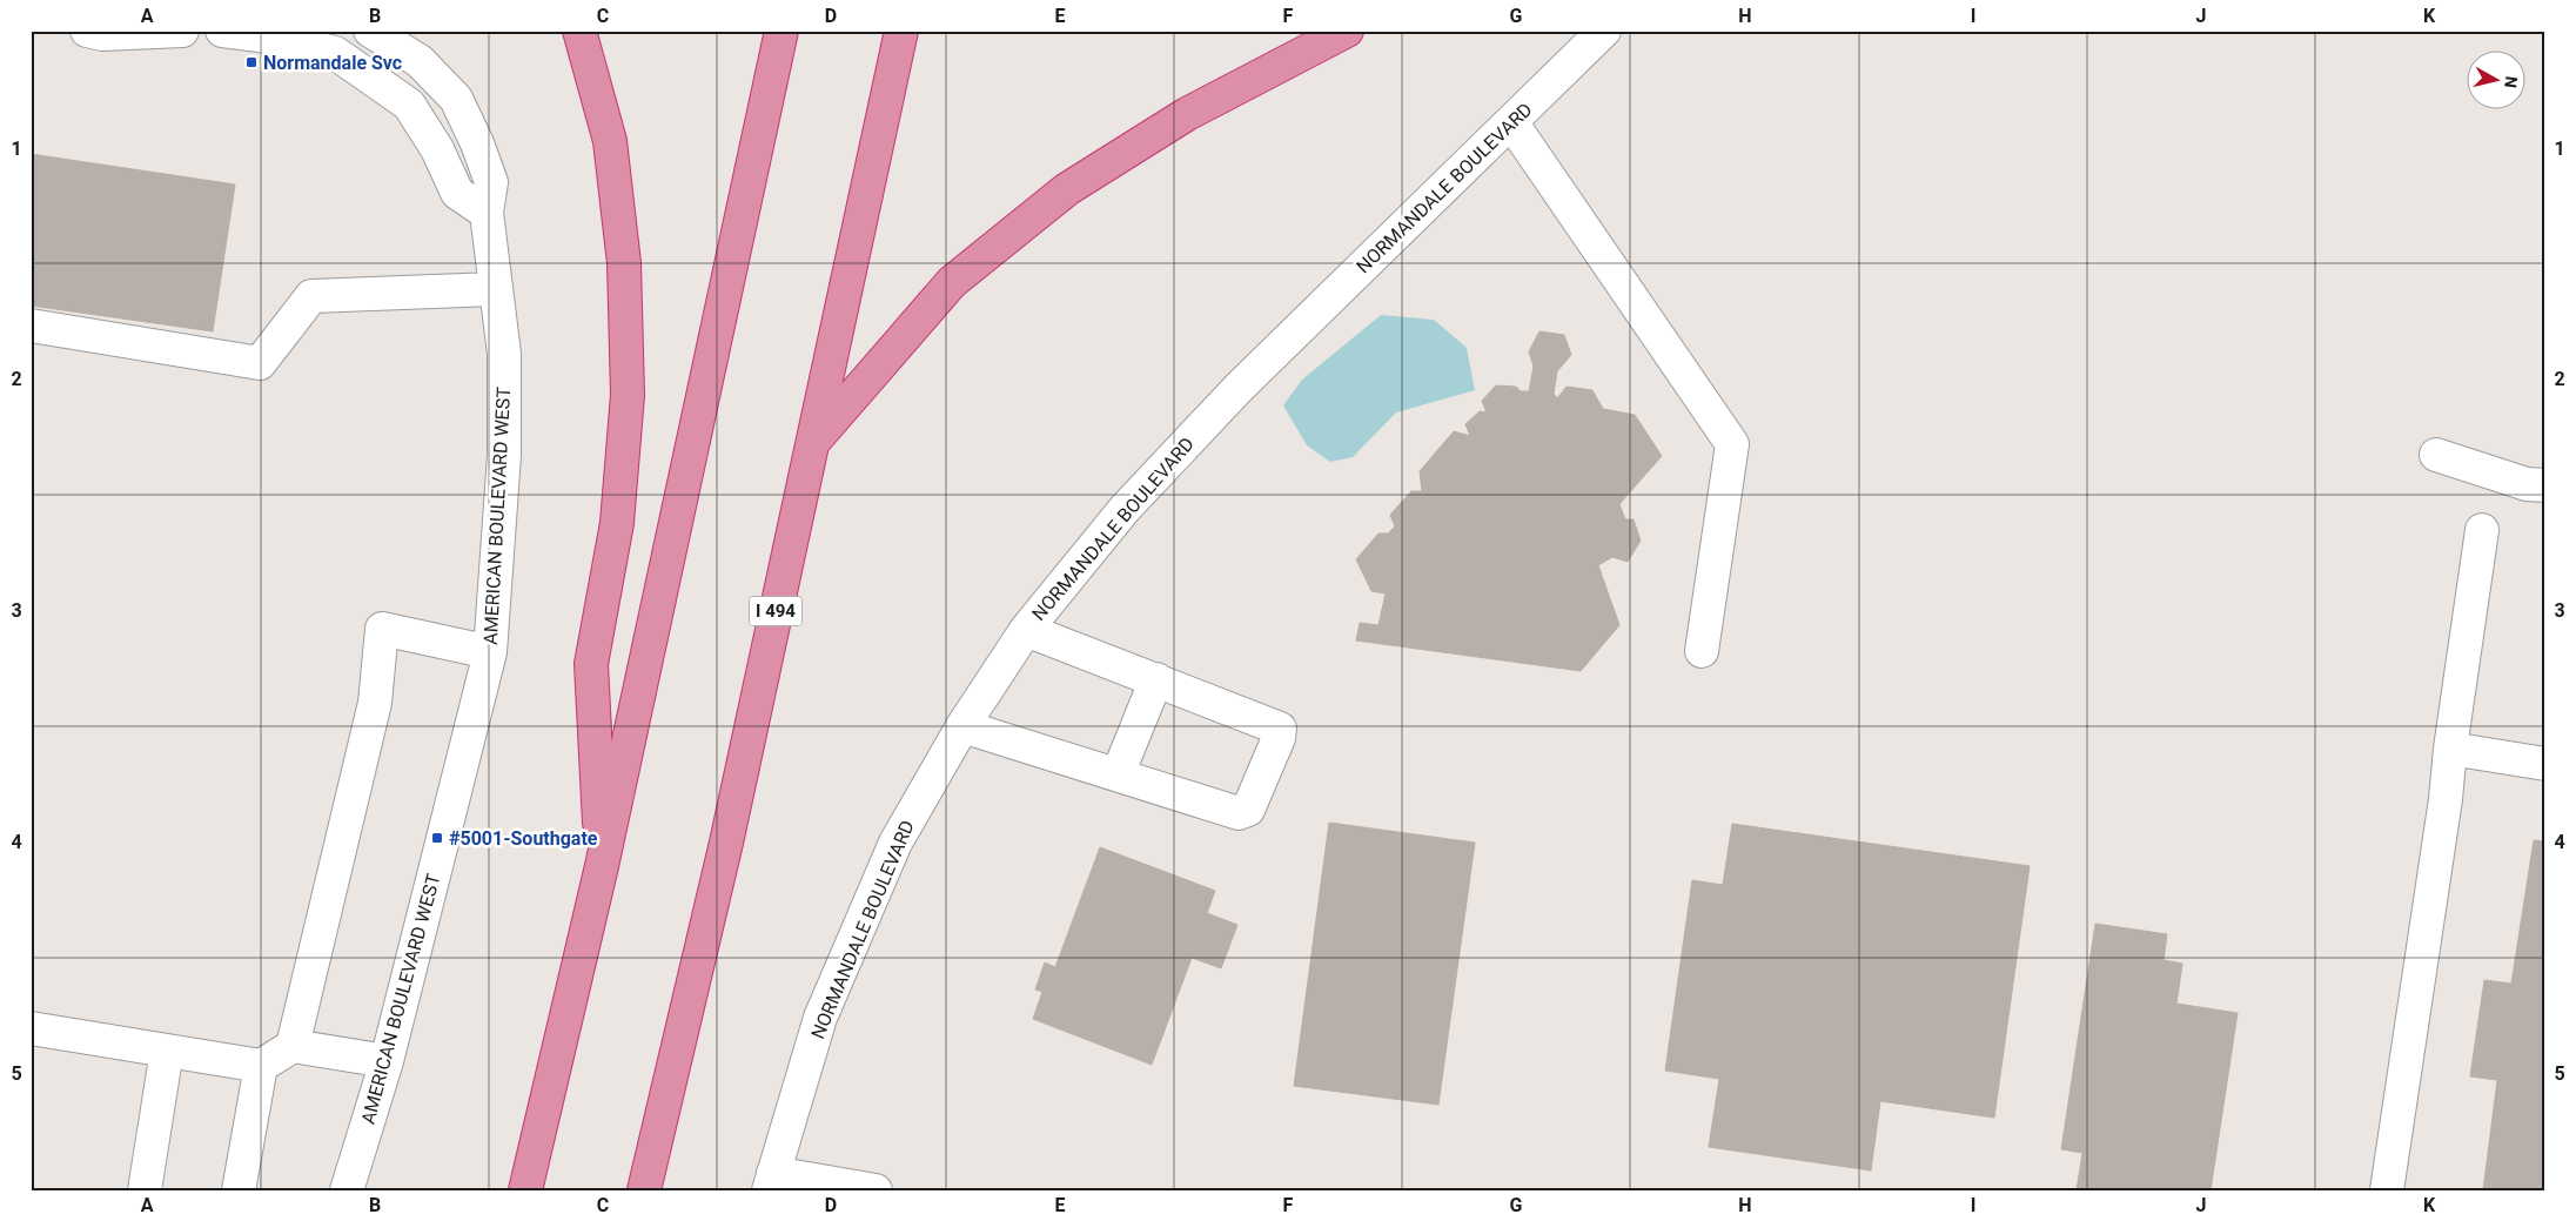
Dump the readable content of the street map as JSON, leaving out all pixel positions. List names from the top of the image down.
{
  "streets": {
    "highway": ["I 494"],
    "street": ["NORMANDALE BOULEVARD", "AMERICAN BOULEVARD WEST"]
  },
  "places": {
    "transit": ["Normandale Svc", "#5001-Southgate"]
  },
  "north": "right",
  "grid": {
    "columns": [
      "A",
      "B",
      "C",
      "D",
      "E",
      "F",
      "G",
      "H",
      "I",
      "J",
      "K"
    ],
    "rows": [
      "1",
      "2",
      "3",
      "4",
      "5"
    ]
  }
}
